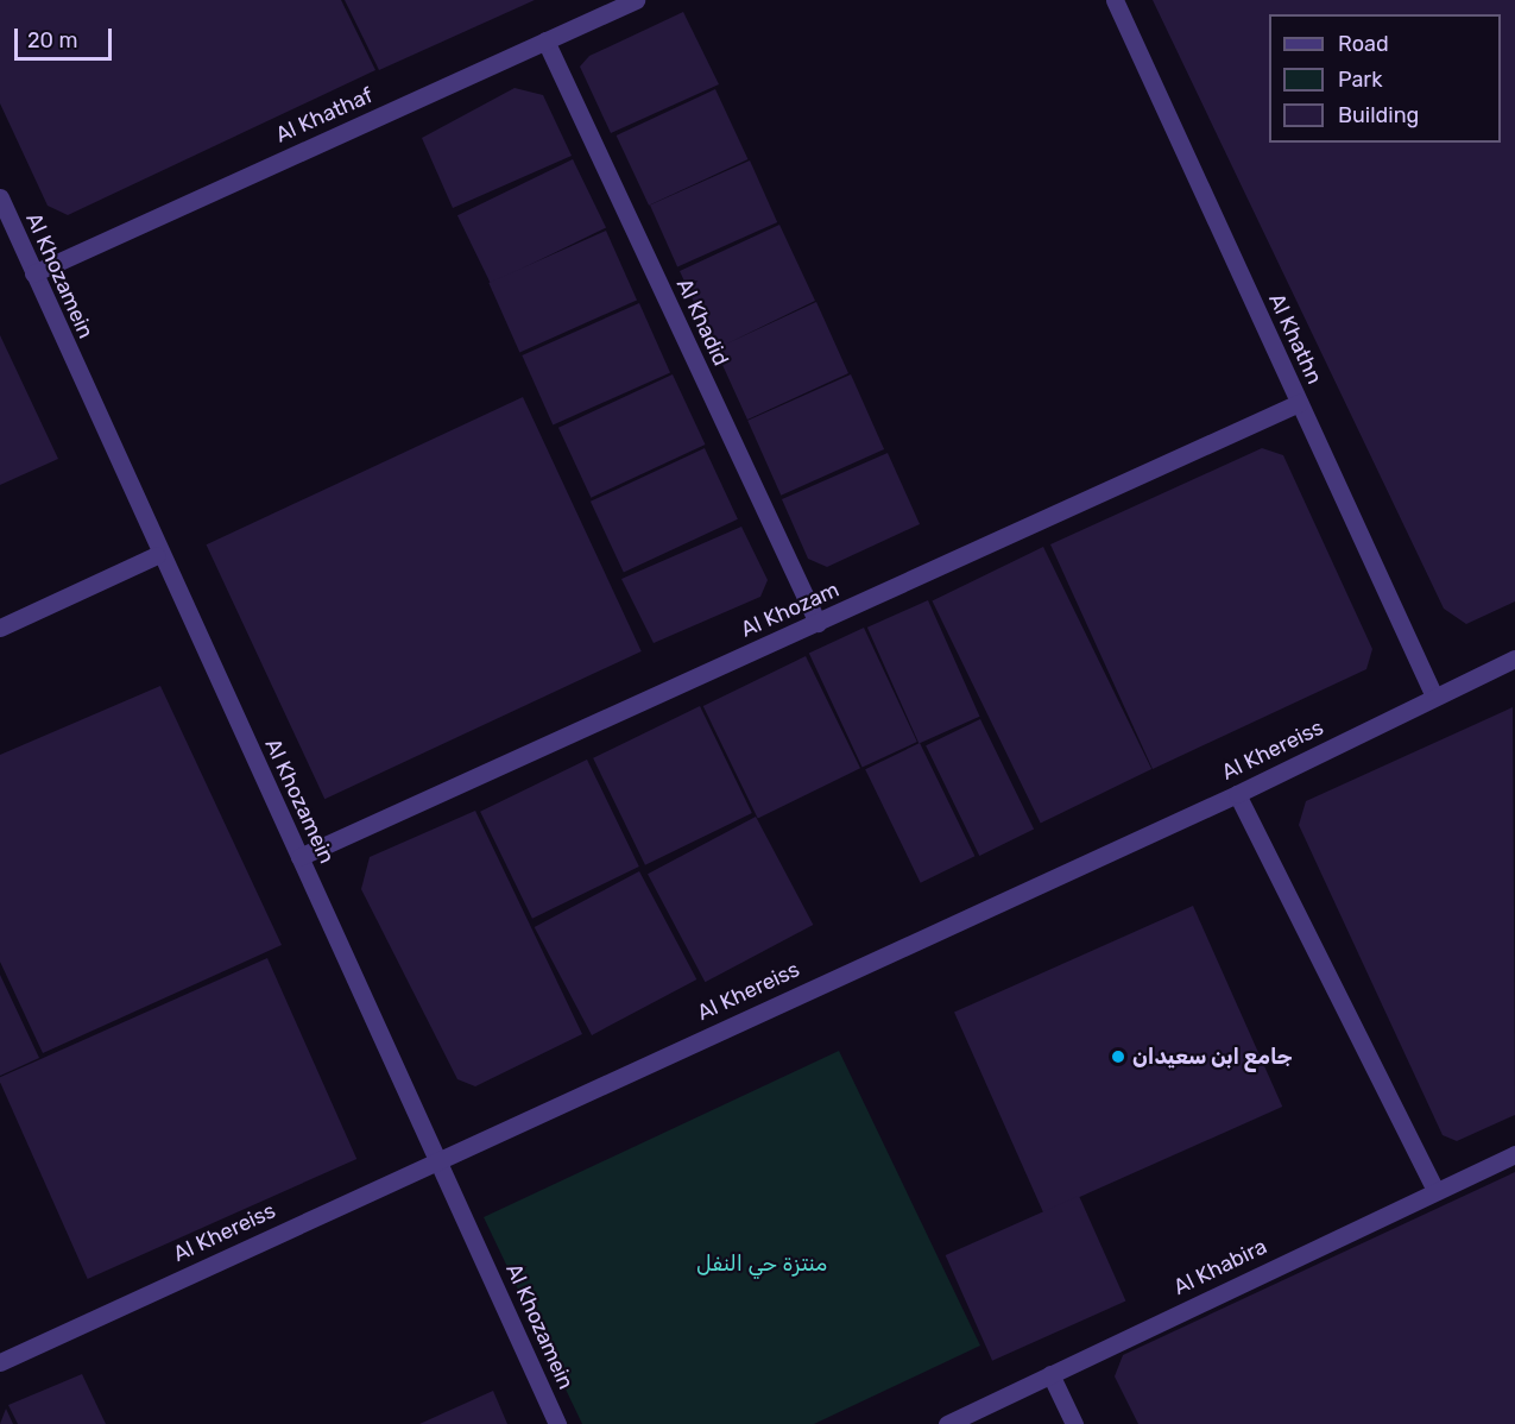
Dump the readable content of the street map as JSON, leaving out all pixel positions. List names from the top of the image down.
{
  "streets": {
    "street": [
      "Al Khathaf",
      "Al Khozamein",
      "Al Khadid",
      "Al Khathn",
      "Al Khozam",
      "Al Khereiss",
      "Al Khabira"
    ]
  },
  "crossings": [
    ["Al Khathaf", "Al Khozamein"],
    ["Al Khathaf", "Al Khadid"],
    ["Al Khozamein", "Al Khozam"],
    ["Al Khozamein", "Al Khereiss"],
    ["Al Khadid", "Al Khozam"],
    ["Al Khathn", "Al Khozam"],
    ["Al Khathn", "Al Khereiss"]
  ],
  "parks": ["منتزة حي النفل"],
  "places": ["جامع ابن سعيدان"],
  "legend": ["Road", "Park", "Building"],
  "scale_bar": "20 m"
}
